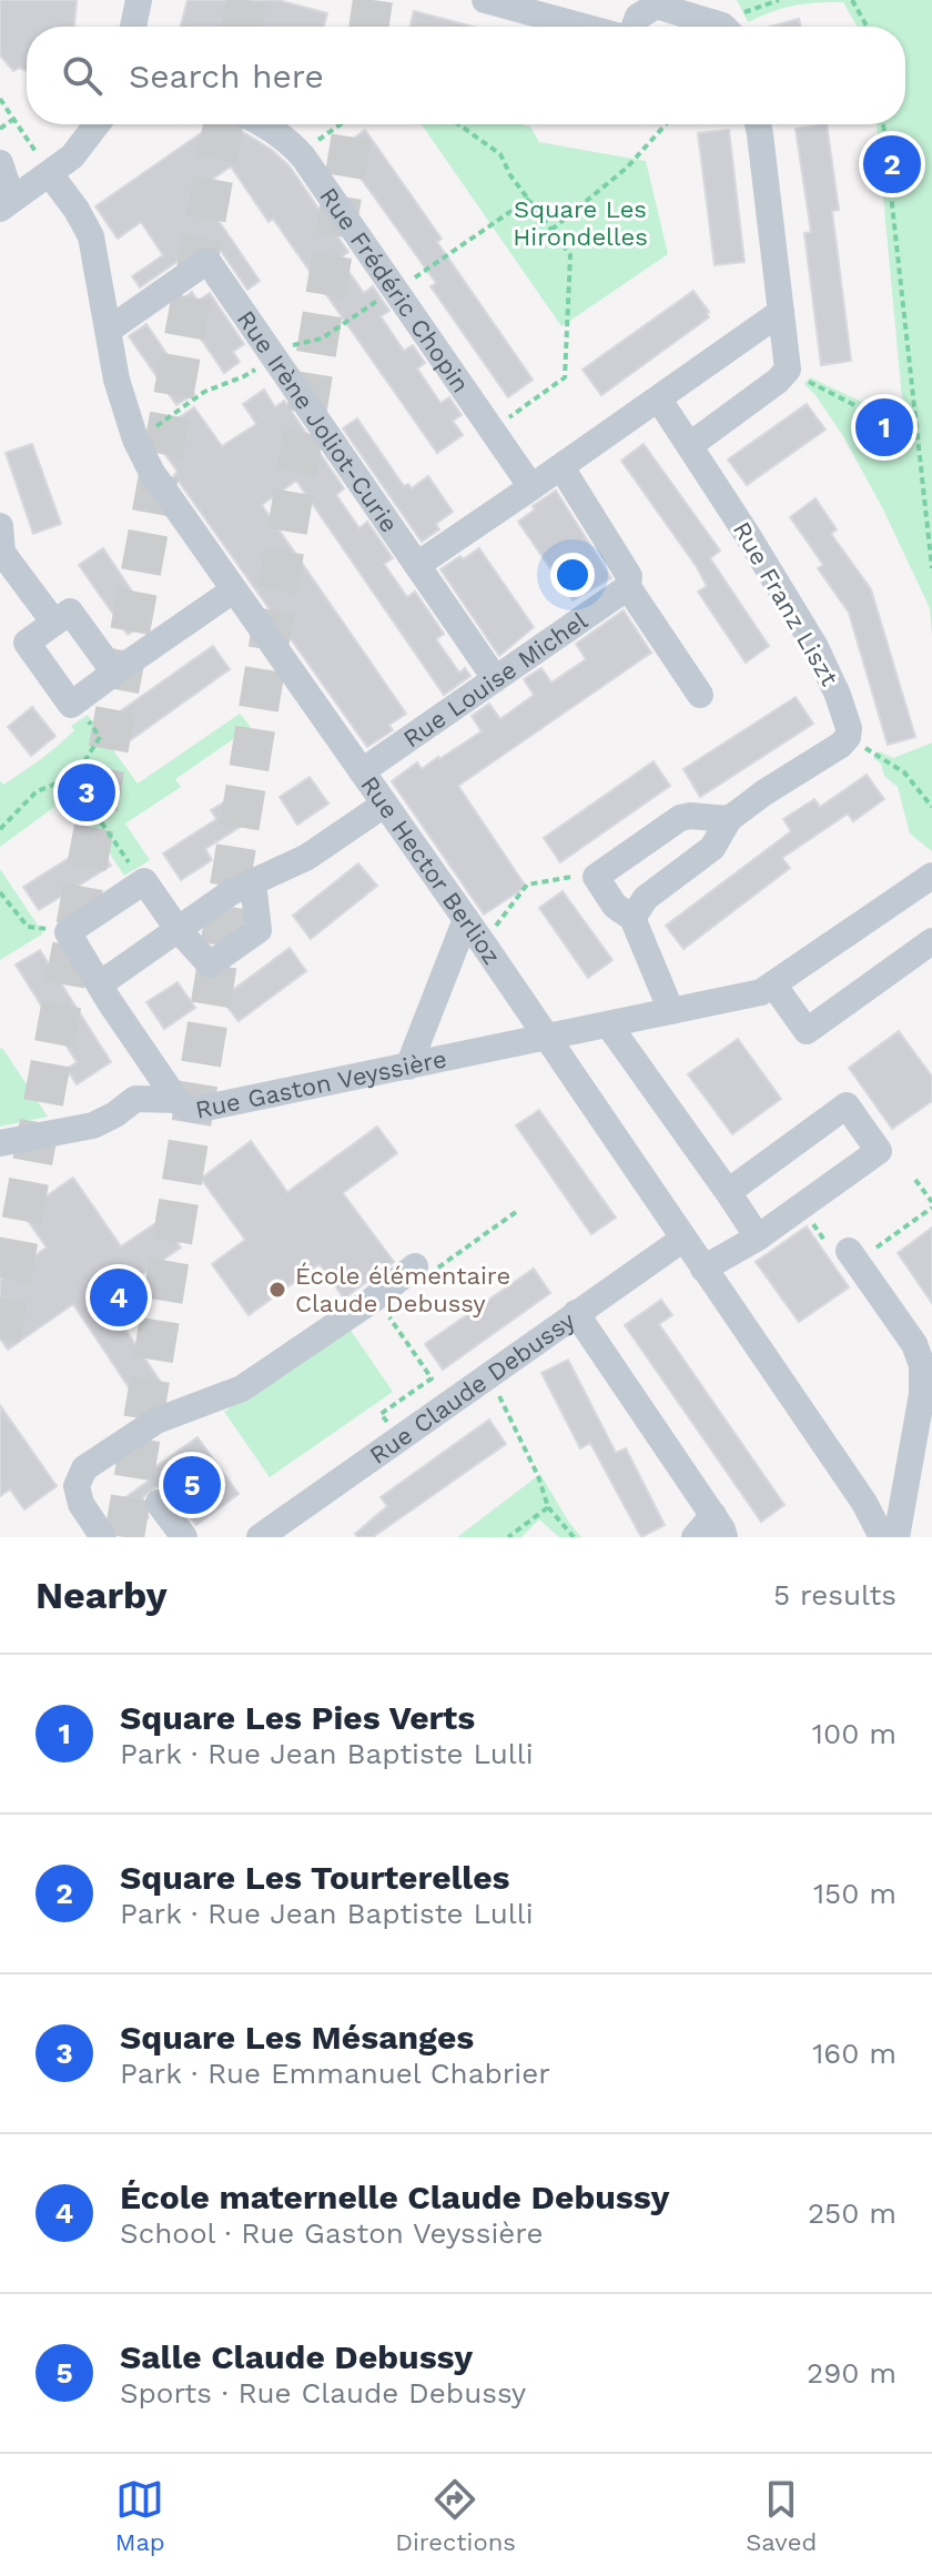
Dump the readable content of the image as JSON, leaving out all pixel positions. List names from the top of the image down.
{
  "streets": {
    "street": [
      "Rue Frédéric Chopin",
      "Rue Irène Joliot-Curie",
      "Rue Franz Liszt",
      "Rue Louise Michel",
      "Rue Hector Berlioz",
      "Rue Gaston Veyssière",
      "Rue Claude Debussy"
    ]
  },
  "crossings": [
    ["Rue Irène Joliot-Curie", "Rue Louise Michel"],
    ["Rue Irène Joliot-Curie", "Rue Hector Berlioz"],
    ["Rue Louise Michel", "Rue Hector Berlioz"],
    ["Rue Hector Berlioz", "Rue Gaston Veyssière"],
    ["Rue Hector Berlioz", "Rue Claude Debussy"]
  ],
  "parks": ["Square Les Hirondelles"],
  "places": ["École élémentaire Claude Debussy"],
  "page": {
    "search": "Search here",
    "pins": [
      "2",
      "1",
      "3",
      "4",
      "5"
    ],
    "heading": ["Nearby", "5 results"],
    "list": [
      {
        "mark": "1",
        "name": "Square Les Pies Verts",
        "note": "Park · Rue Jean Baptiste Lulli",
        "value": "100 m"
      },
      {
        "mark": "2",
        "name": "Square Les Tourterelles",
        "note": "Park · Rue Jean Baptiste Lulli",
        "value": "150 m"
      },
      {
        "mark": "3",
        "name": "Square Les Mésanges",
        "note": "Park · Rue Emmanuel Chabrier",
        "value": "160 m"
      },
      {
        "mark": "4",
        "name": "École maternelle Claude Debussy",
        "note": "School · Rue Gaston Veyssière",
        "value": "250 m"
      },
      {
        "mark": "5",
        "name": "Salle Claude Debussy",
        "note": "Sports · Rue Claude Debussy",
        "value": "290 m"
      }
    ],
    "nav": ["Map", "Directions", "Saved"]
  }
}
